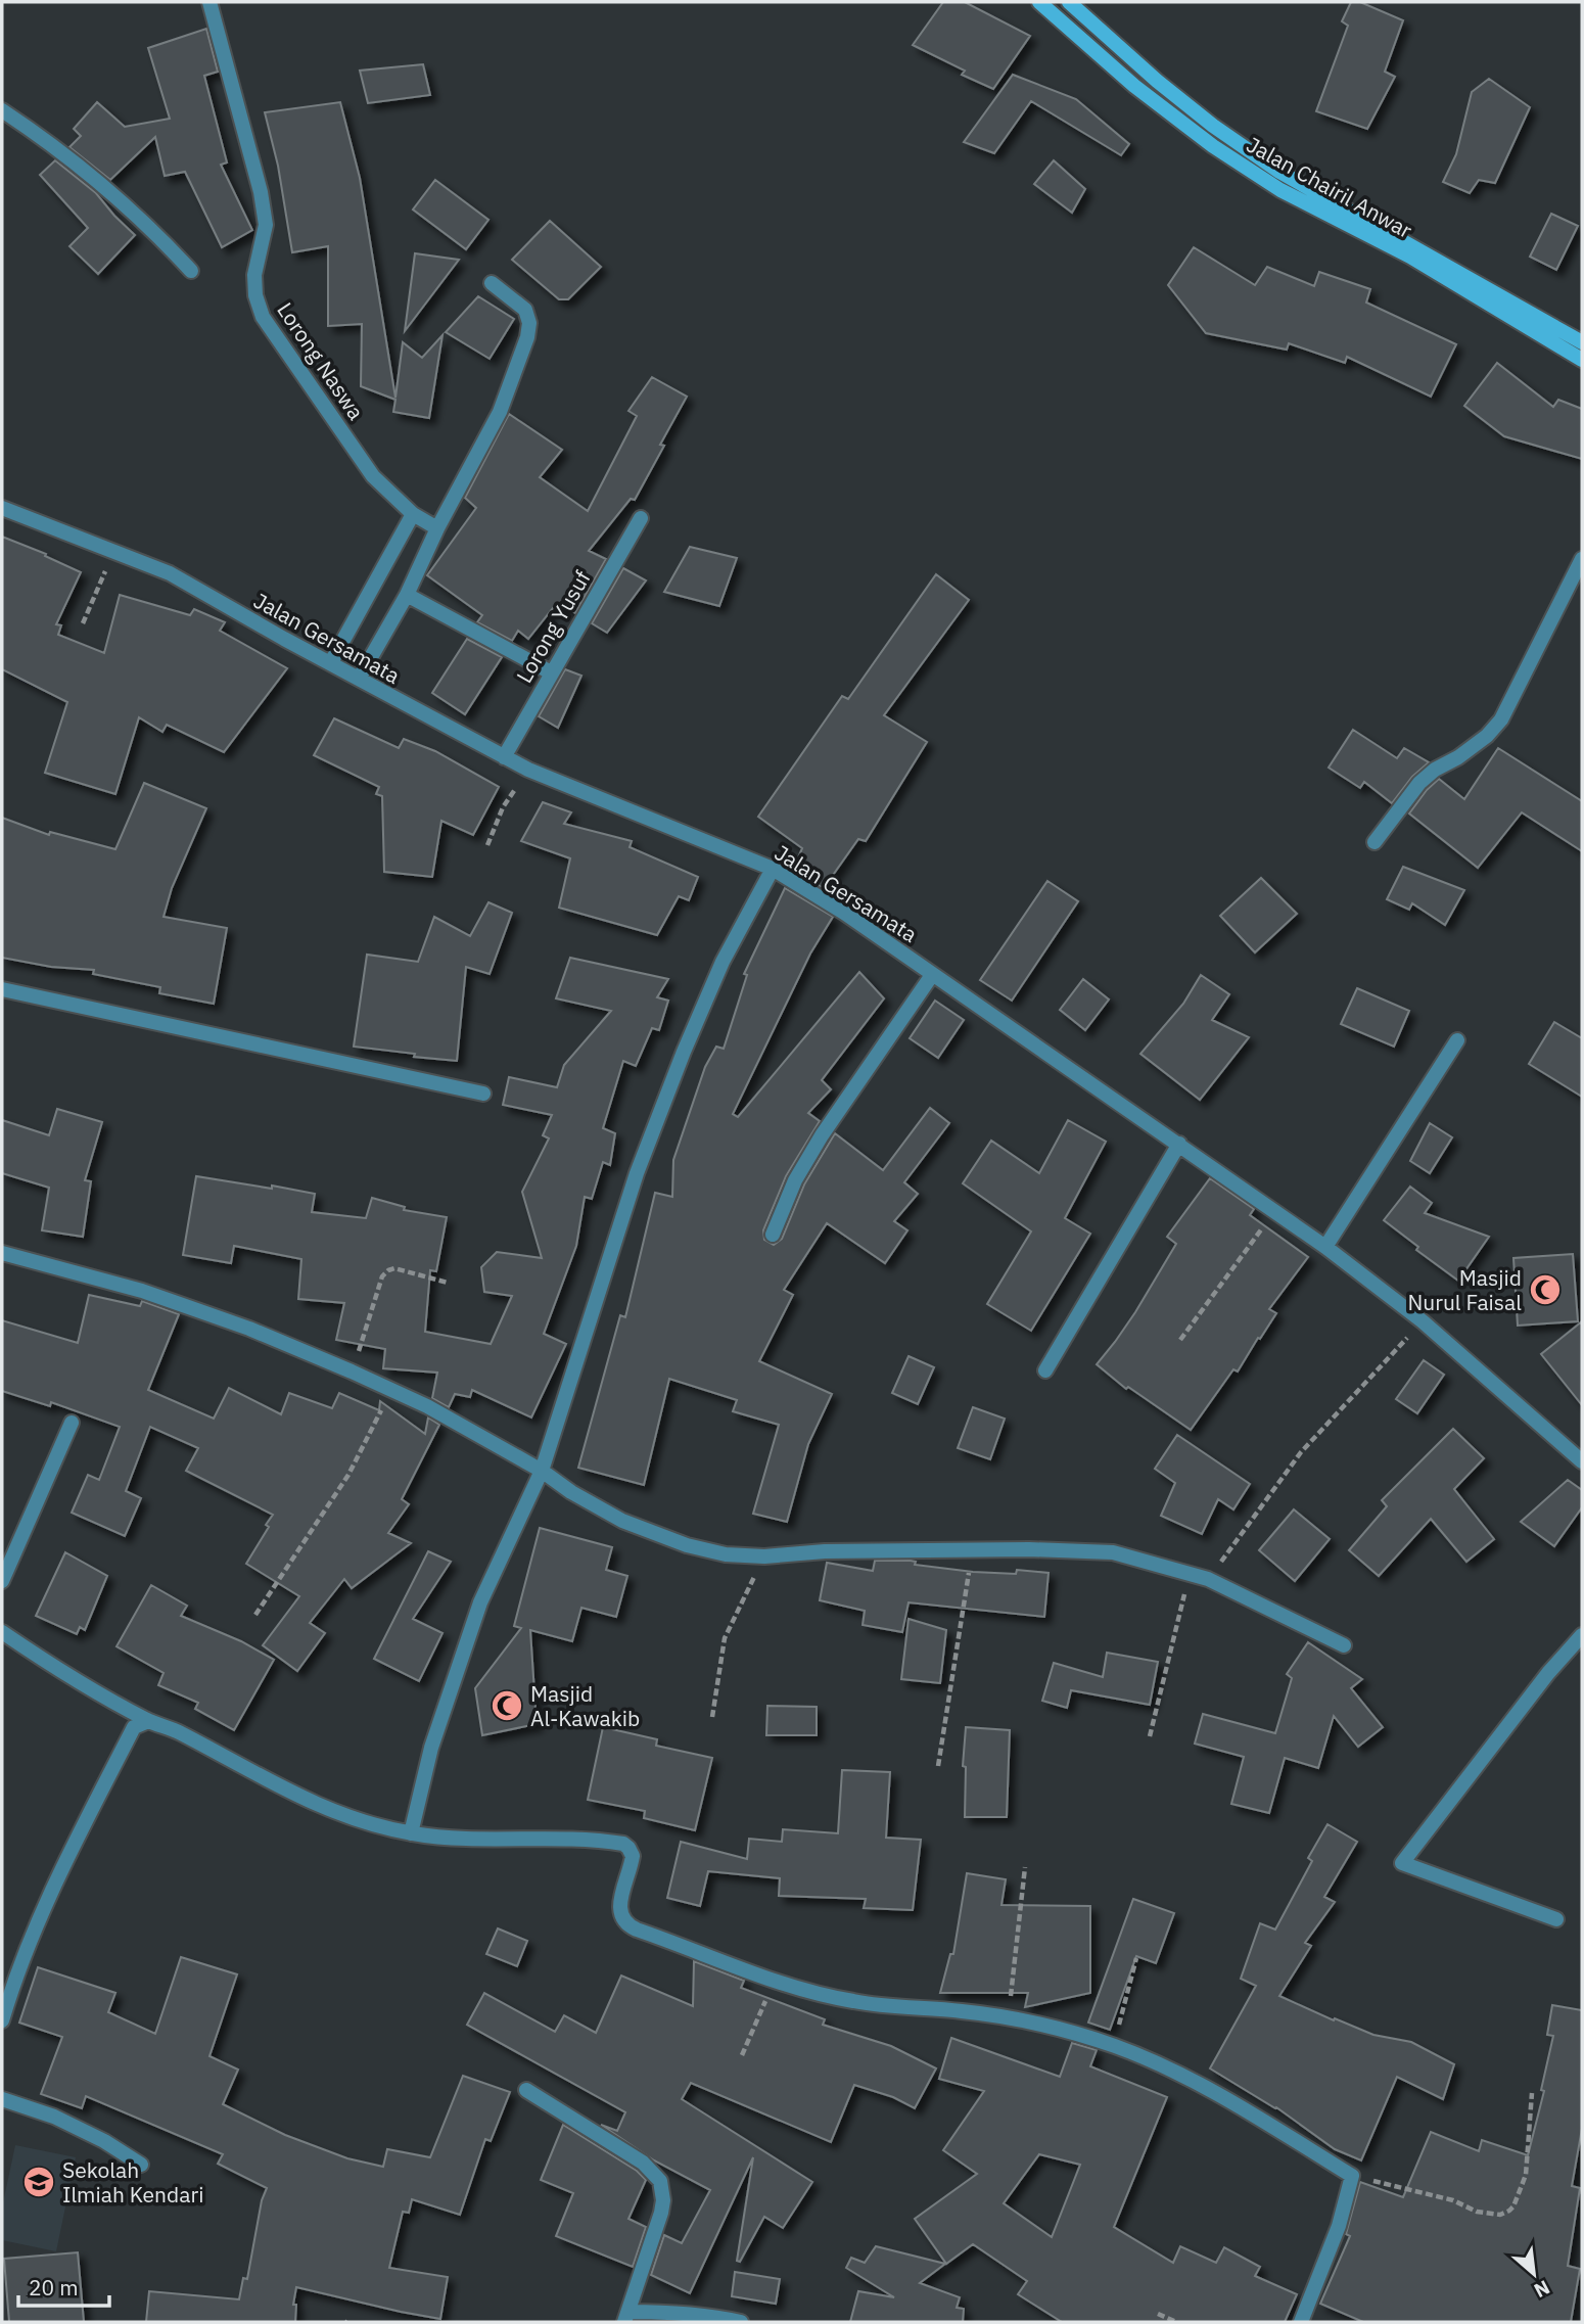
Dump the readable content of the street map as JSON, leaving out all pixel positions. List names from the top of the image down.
{
  "streets": {
    "main road": ["Jalan Chairil Anwar"],
    "street": ["Lorong Naswa", "Lorong Yusuf", "Jalan Gersamata"]
  },
  "crossings": [
    ["Lorong Yusuf", "Jalan Gersamata"]
  ],
  "places": {
    "mosque": ["Masjid Nurul Faisal", "Masjid Al-Kawakib"],
    "school or university": ["Sekolah Ilmiah Kendari"]
  },
  "scale_bar": "20 m",
  "north": "bottom right"
}
